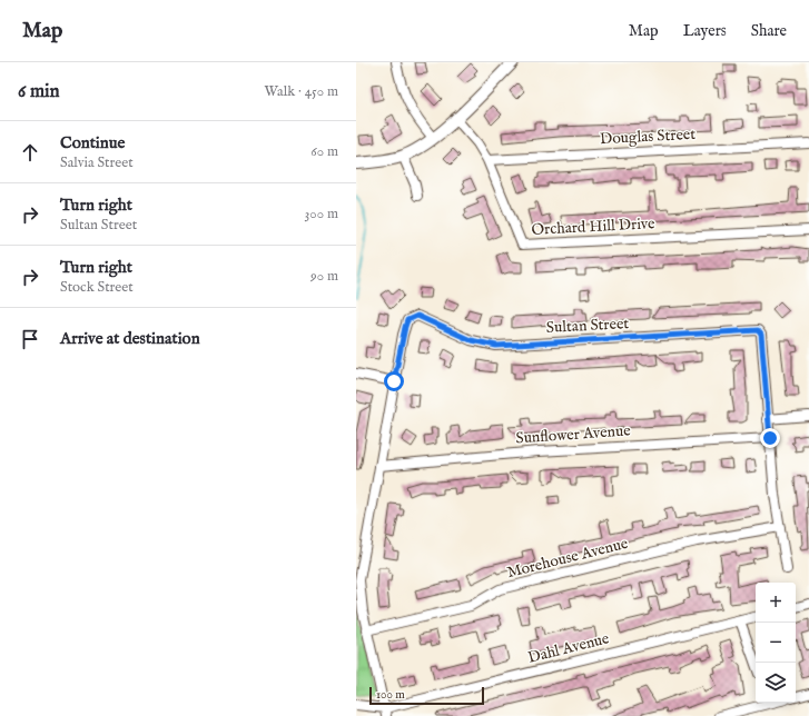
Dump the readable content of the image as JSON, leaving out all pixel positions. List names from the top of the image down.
{
  "streets": {
    "street": [
      "Douglas Street",
      "Orchard Hill Drive",
      "Sultan Street",
      "Sunflower Avenue",
      "Morehouse Avenue",
      "Dahl Avenue"
    ]
  },
  "crossings": [
    ["Douglas Street", "Orchard Hill Drive"]
  ],
  "scale_bar": "100 m",
  "page": {
    "header": "Map",
    "nav": ["Map", "Layers", "Share"],
    "heading": ["6 min", "Walk · 450 m"],
    "list": [
      ["Continue", "Salvia Street", "60 m"],
      ["Turn right", "Sultan Street", "300 m"],
      ["Turn right", "Stock Street", "90 m"],
      "Arrive at destination"
    ],
    "map_buttons": ["+", "−"],
    "scale": "100 m"
  }
}
